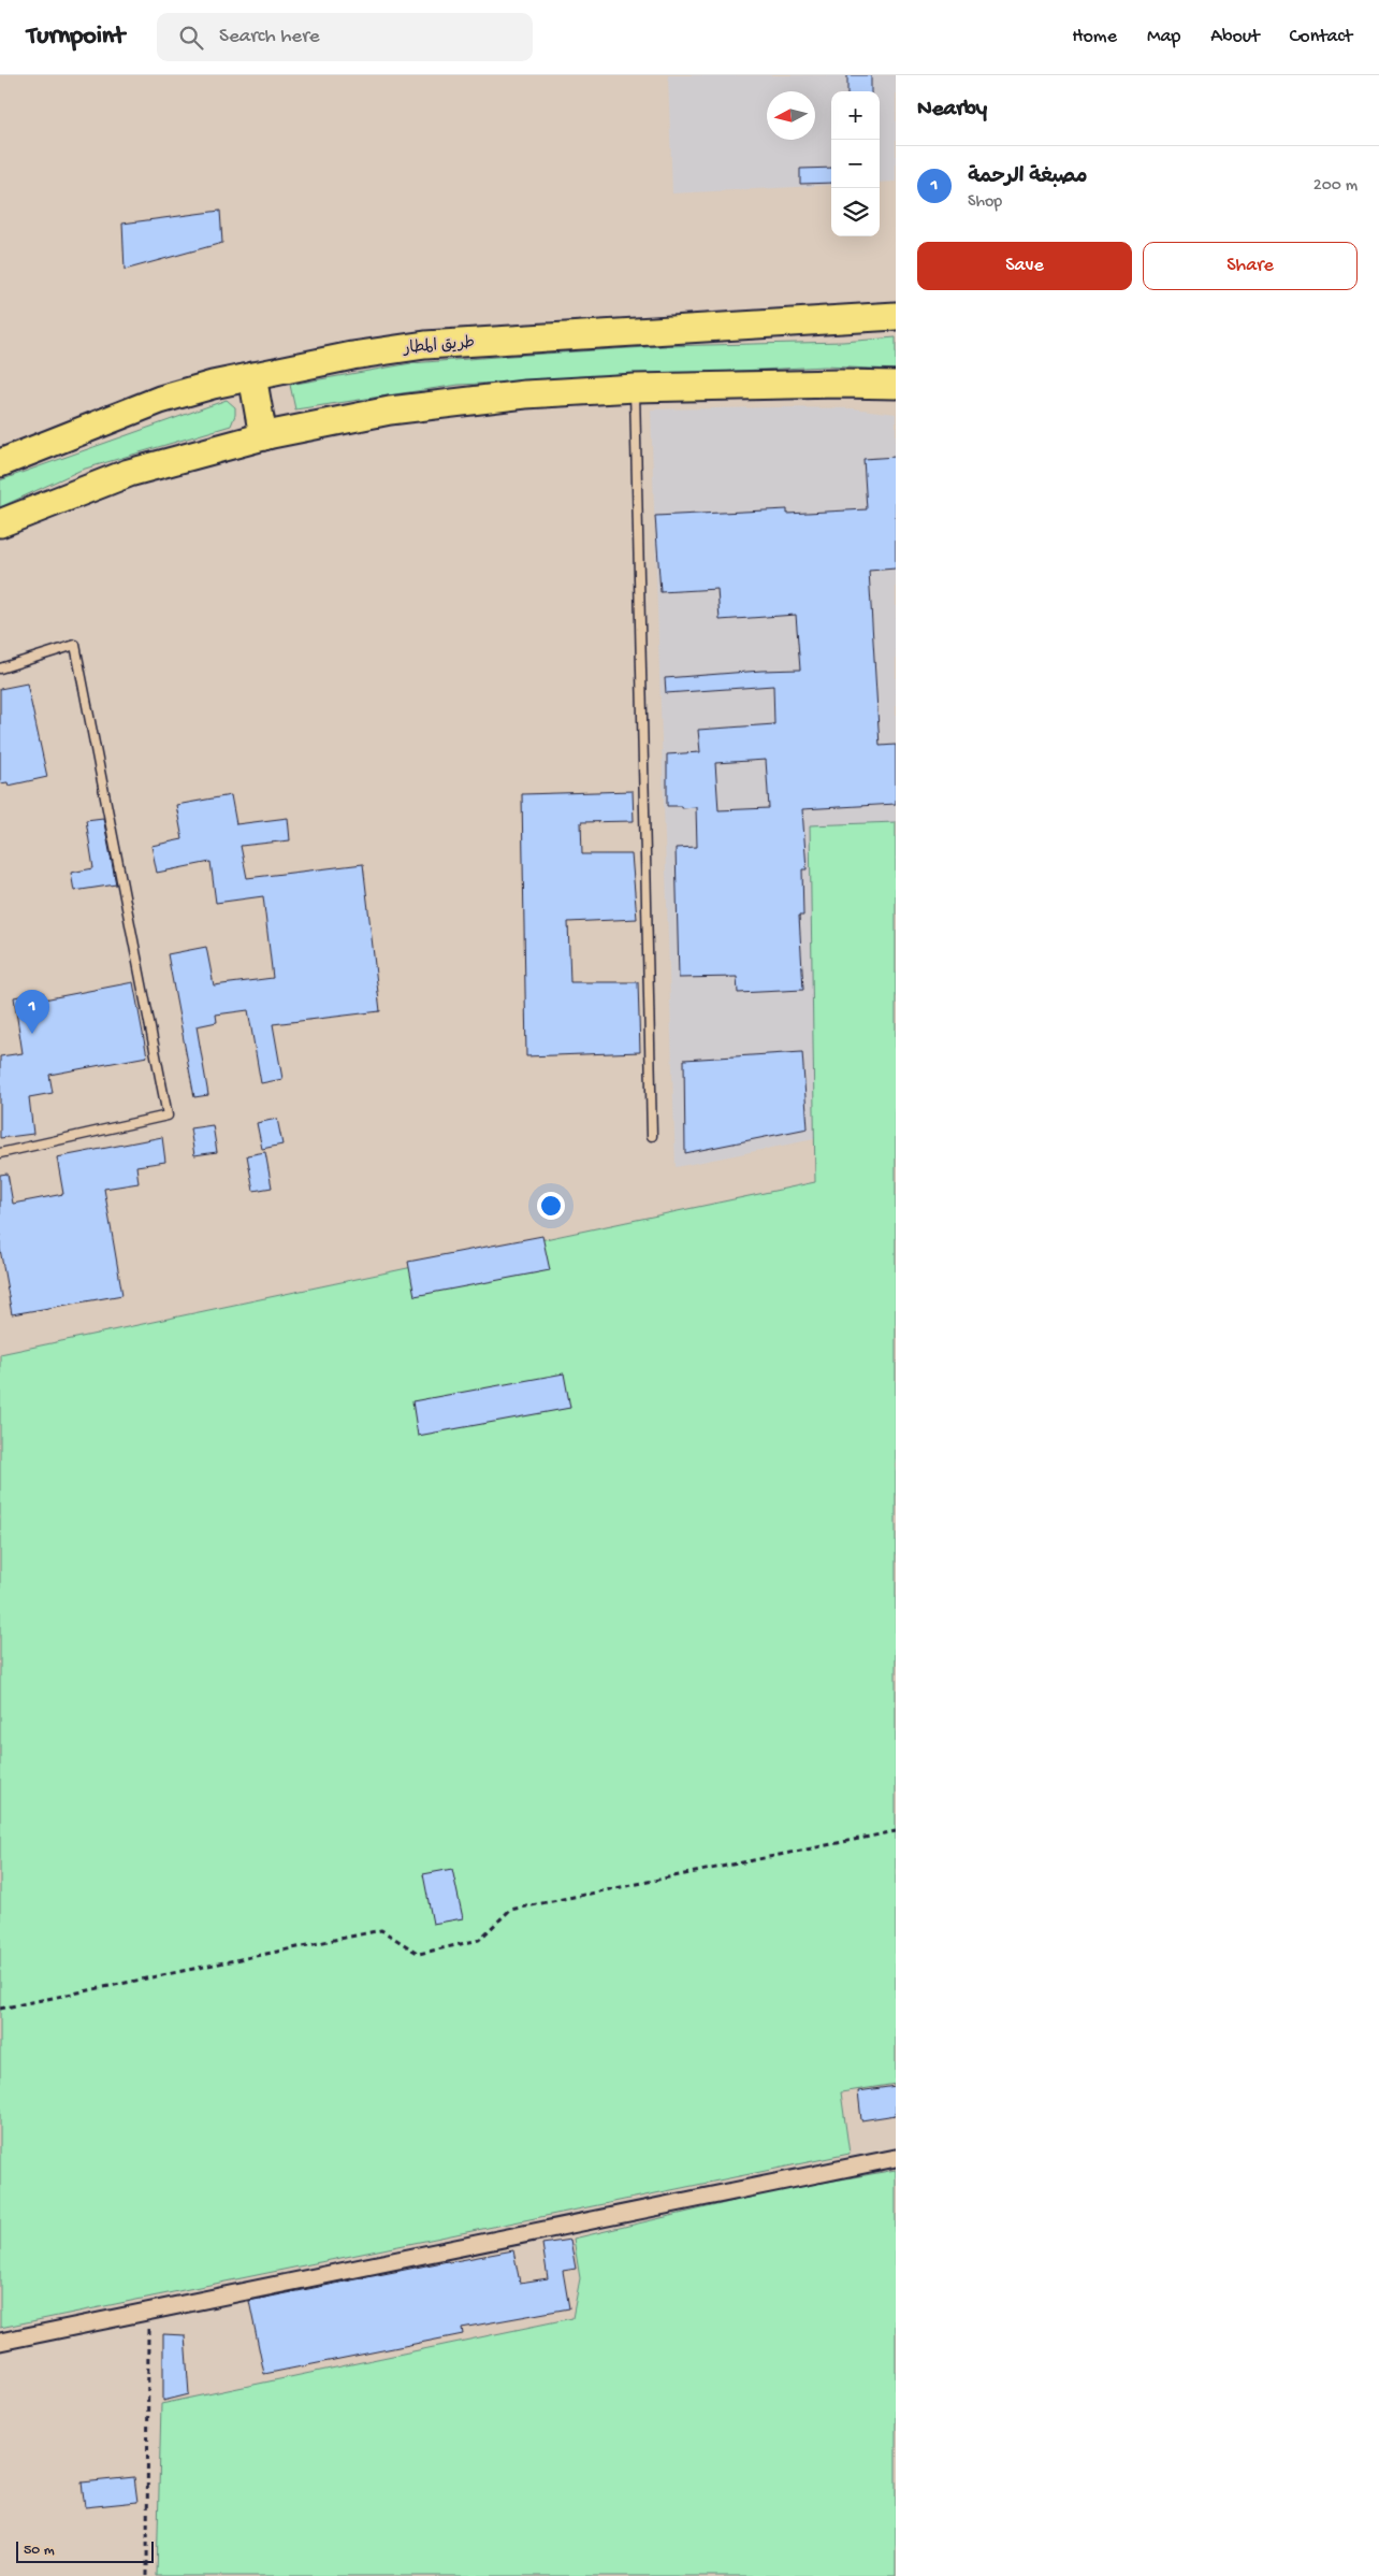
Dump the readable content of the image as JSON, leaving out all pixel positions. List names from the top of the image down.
{
  "streets": {
    "highway": ["طريق المطار"]
  },
  "scale_bar": "50 m",
  "north": "left",
  "page": {
    "header": "Turnpoint",
    "search": "Search here",
    "nav": [
      "Home",
      "Map",
      "About",
      "Contact"
    ],
    "heading": "Nearby",
    "map_buttons": ["+", "−"],
    "list": [
      {
        "mark": "1",
        "name": "مصبغة الرحمة",
        "note": "Shop",
        "value": "200 m"
      }
    ],
    "buttons": ["Save", "Share"],
    "pins": "1",
    "scale": "50 m"
  }
}
